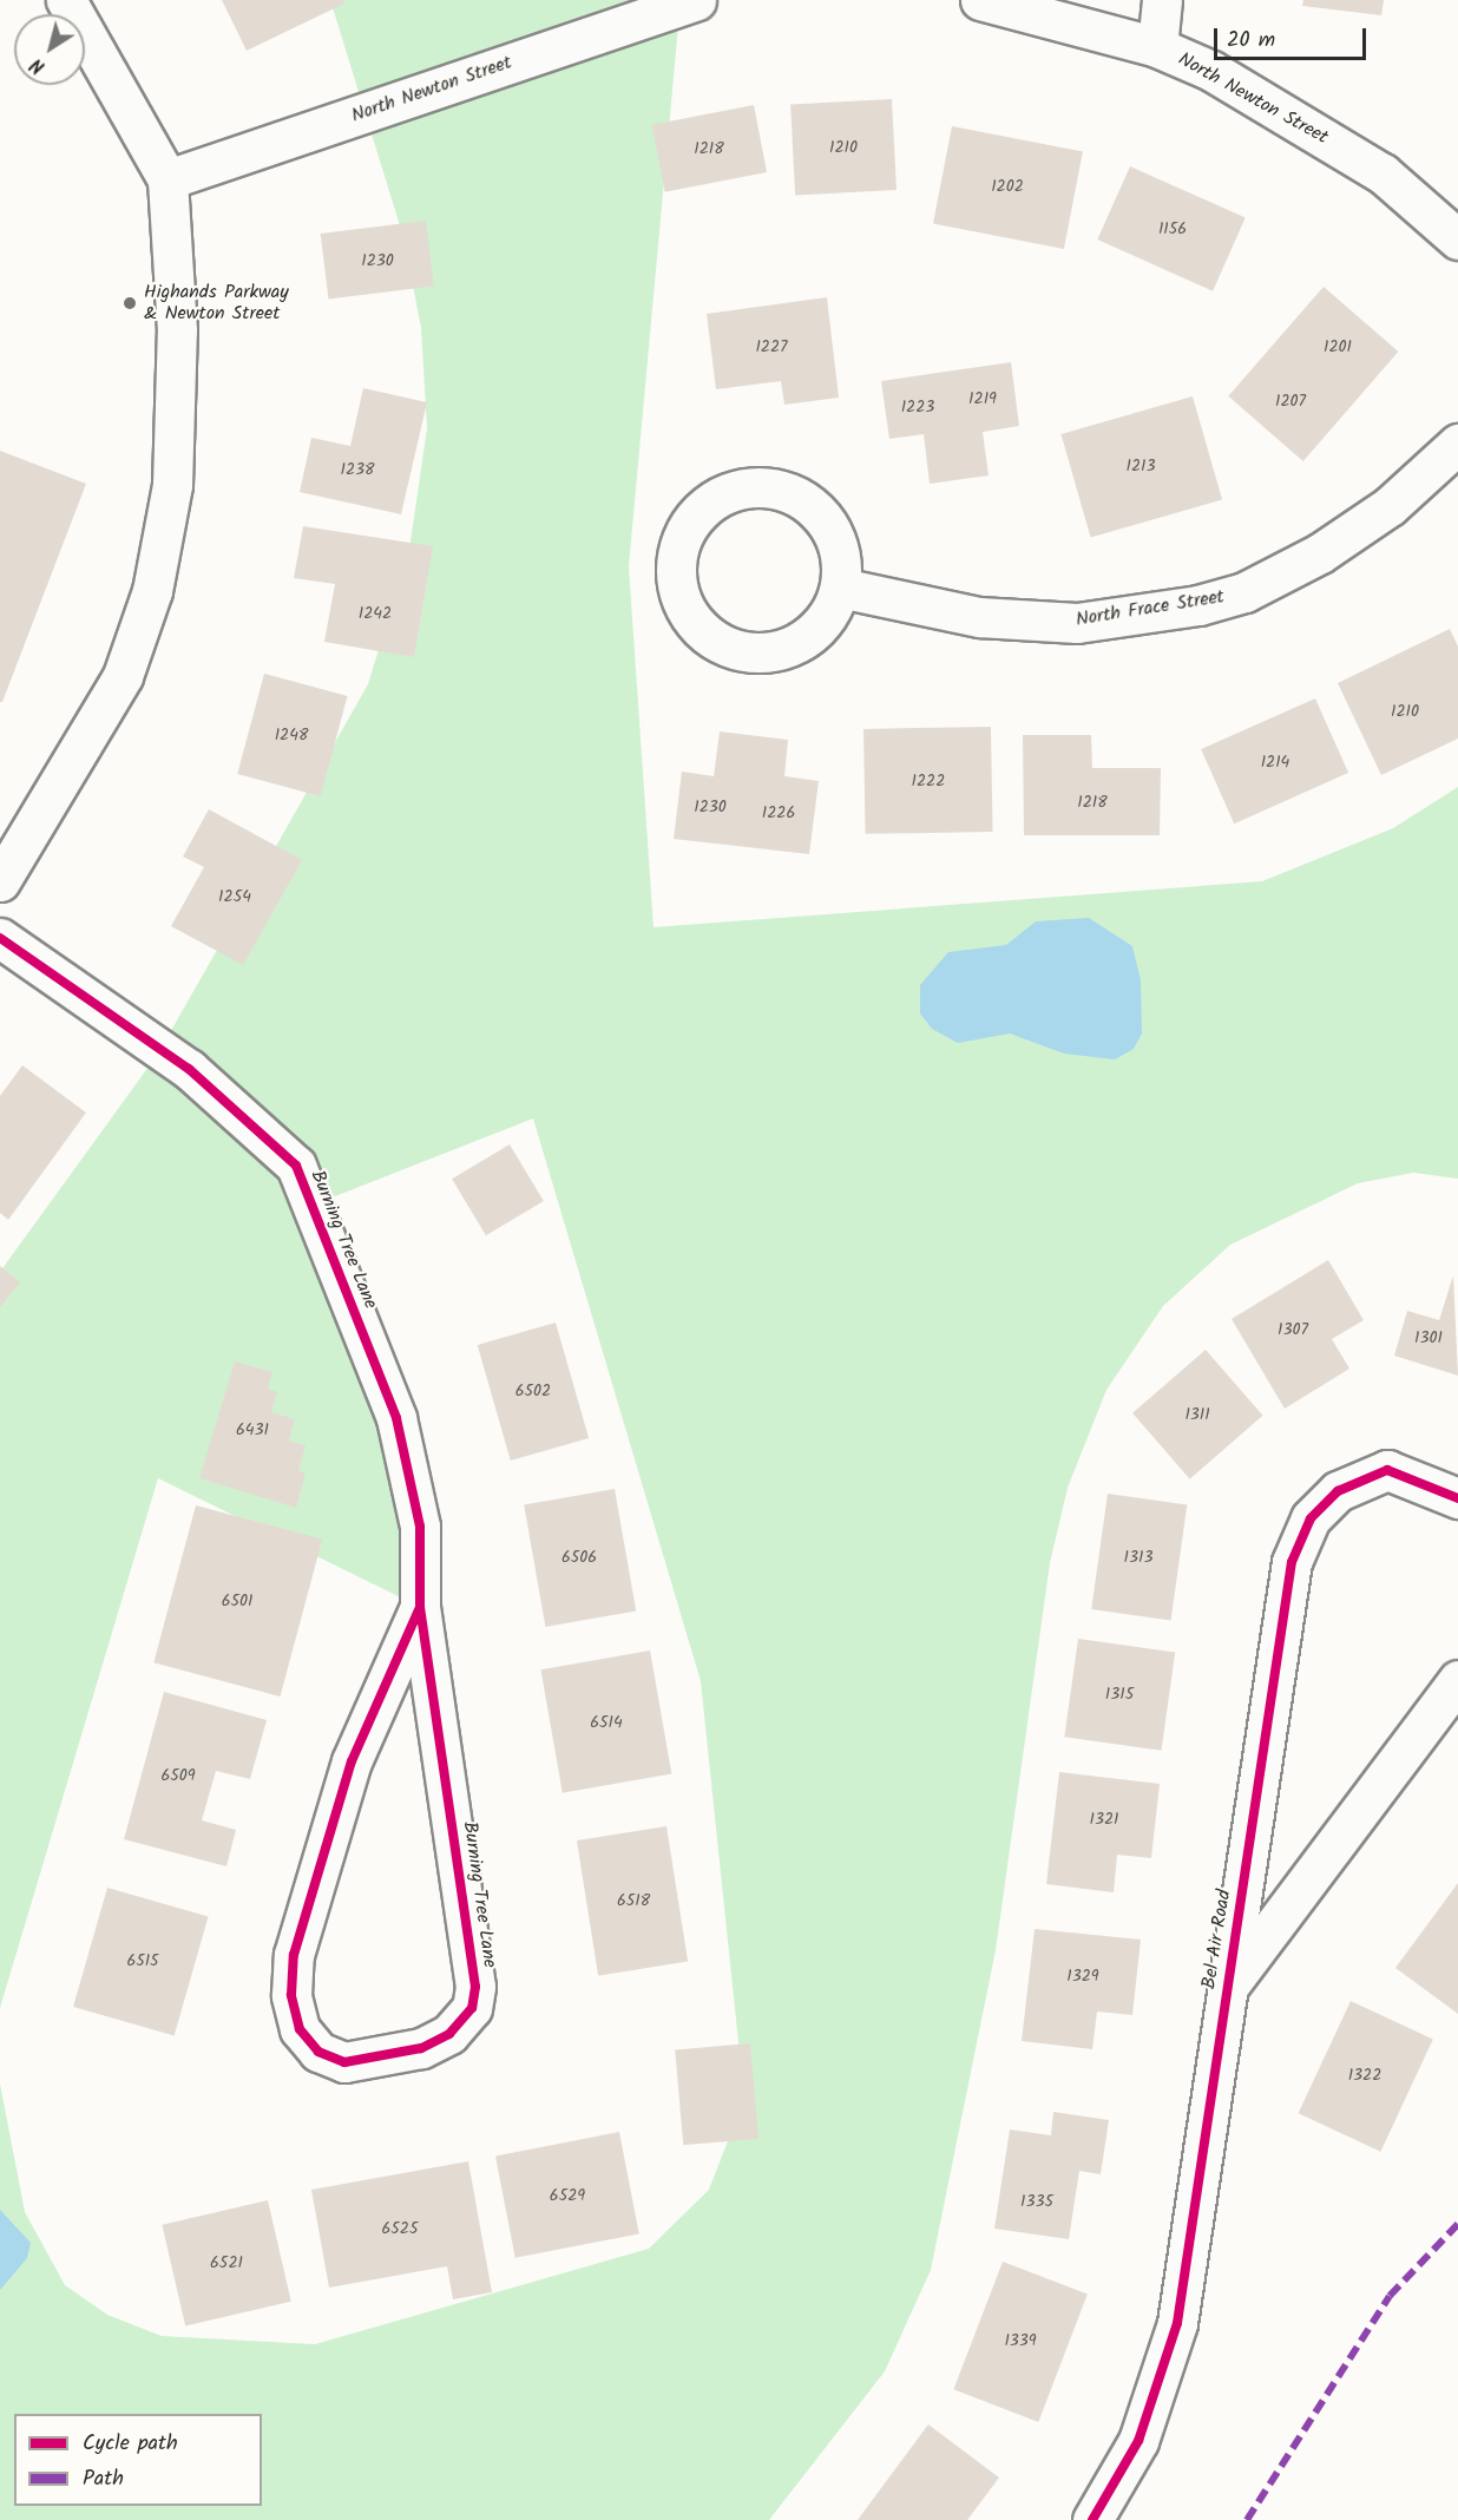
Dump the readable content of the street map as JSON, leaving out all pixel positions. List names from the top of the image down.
{
  "streets": {
    "street": [
      "North Newton Street",
      "North Frace Street",
      "Burning Tree Lane",
      "Bel Air Road"
    ]
  },
  "places": ["Highands Parkway & Newton Street"],
  "house_numbers": [
    "1210",
    "1218",
    "1202",
    "1156",
    "1230",
    "1227",
    "1201",
    "1219",
    "1207",
    "1223",
    "1213",
    "1238",
    "1242",
    "1210",
    "1248",
    "1214",
    "1222",
    "1218",
    "1230",
    "1226",
    "1254",
    "1307",
    "1301",
    "6502",
    "1311",
    "6431",
    "6506",
    "1313",
    "6501",
    "1315",
    "6514",
    "6509",
    "1321",
    "6518",
    "6515",
    "1329",
    "1322",
    "6529",
    "1335",
    "6525",
    "6521",
    "1339"
  ],
  "legend": ["Cycle path", "Path"],
  "scale_bar": "20 m",
  "north": "bottom left"
}
